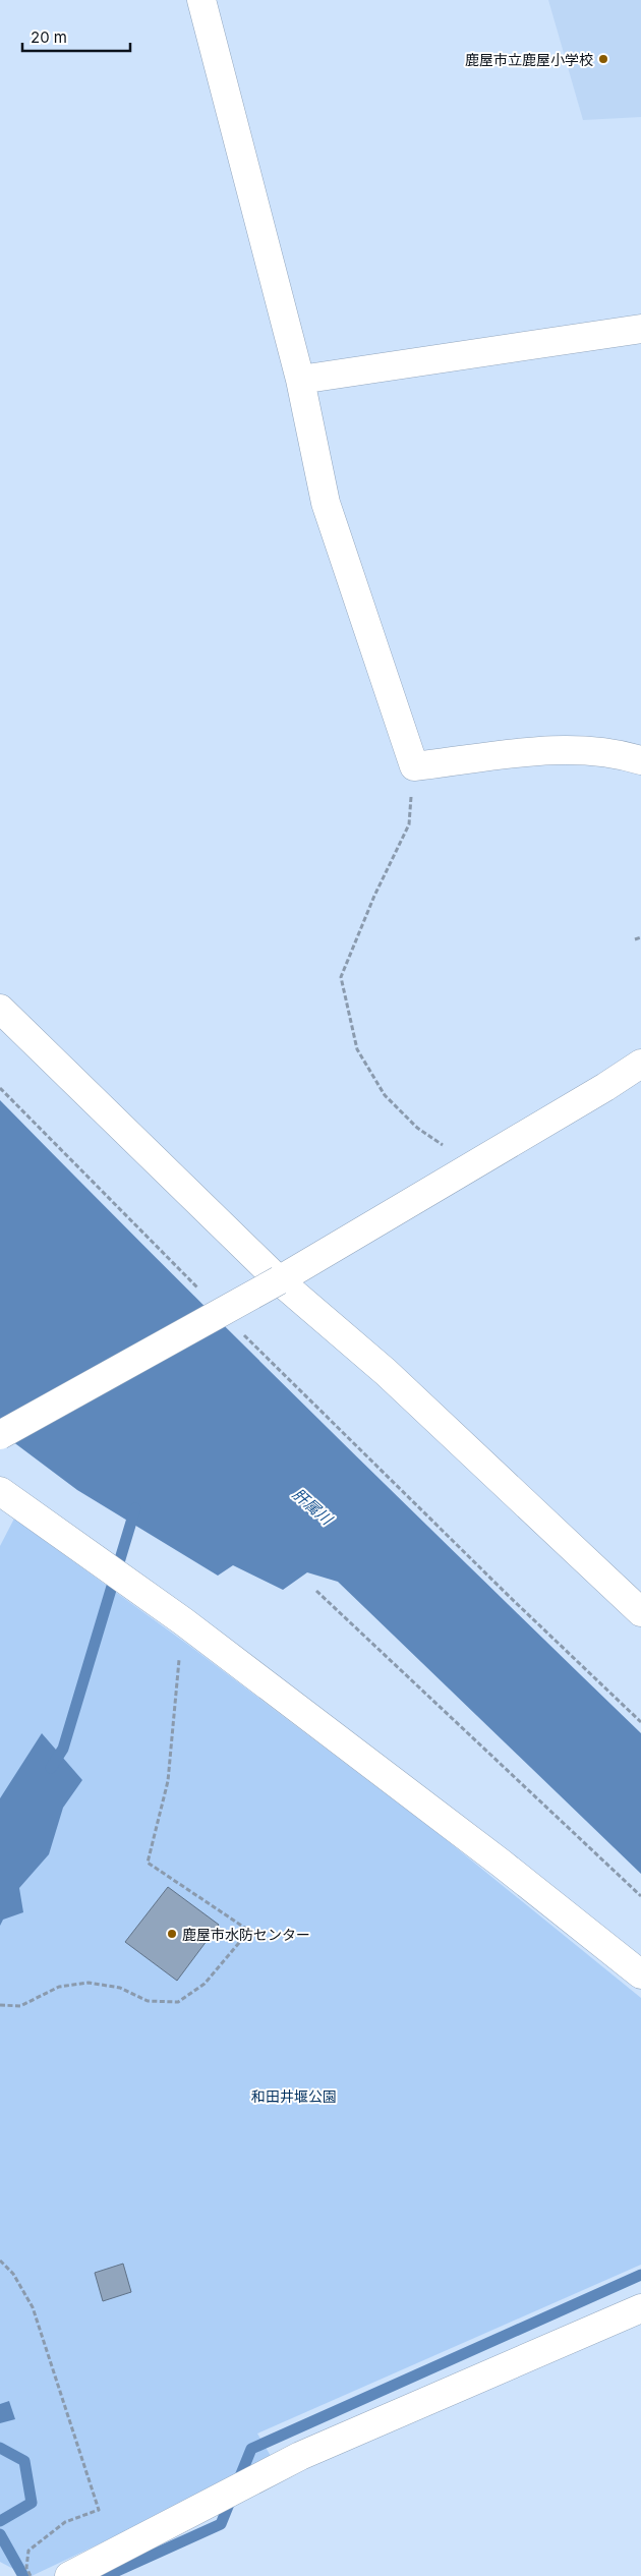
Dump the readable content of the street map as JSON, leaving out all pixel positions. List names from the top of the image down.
{
  "water": ["肝属川"],
  "parks": ["和田井堰公園"],
  "places": ["鹿屋市立鹿屋小学校", "鹿屋市水防センター"],
  "scale_bar": "20 m"
}
